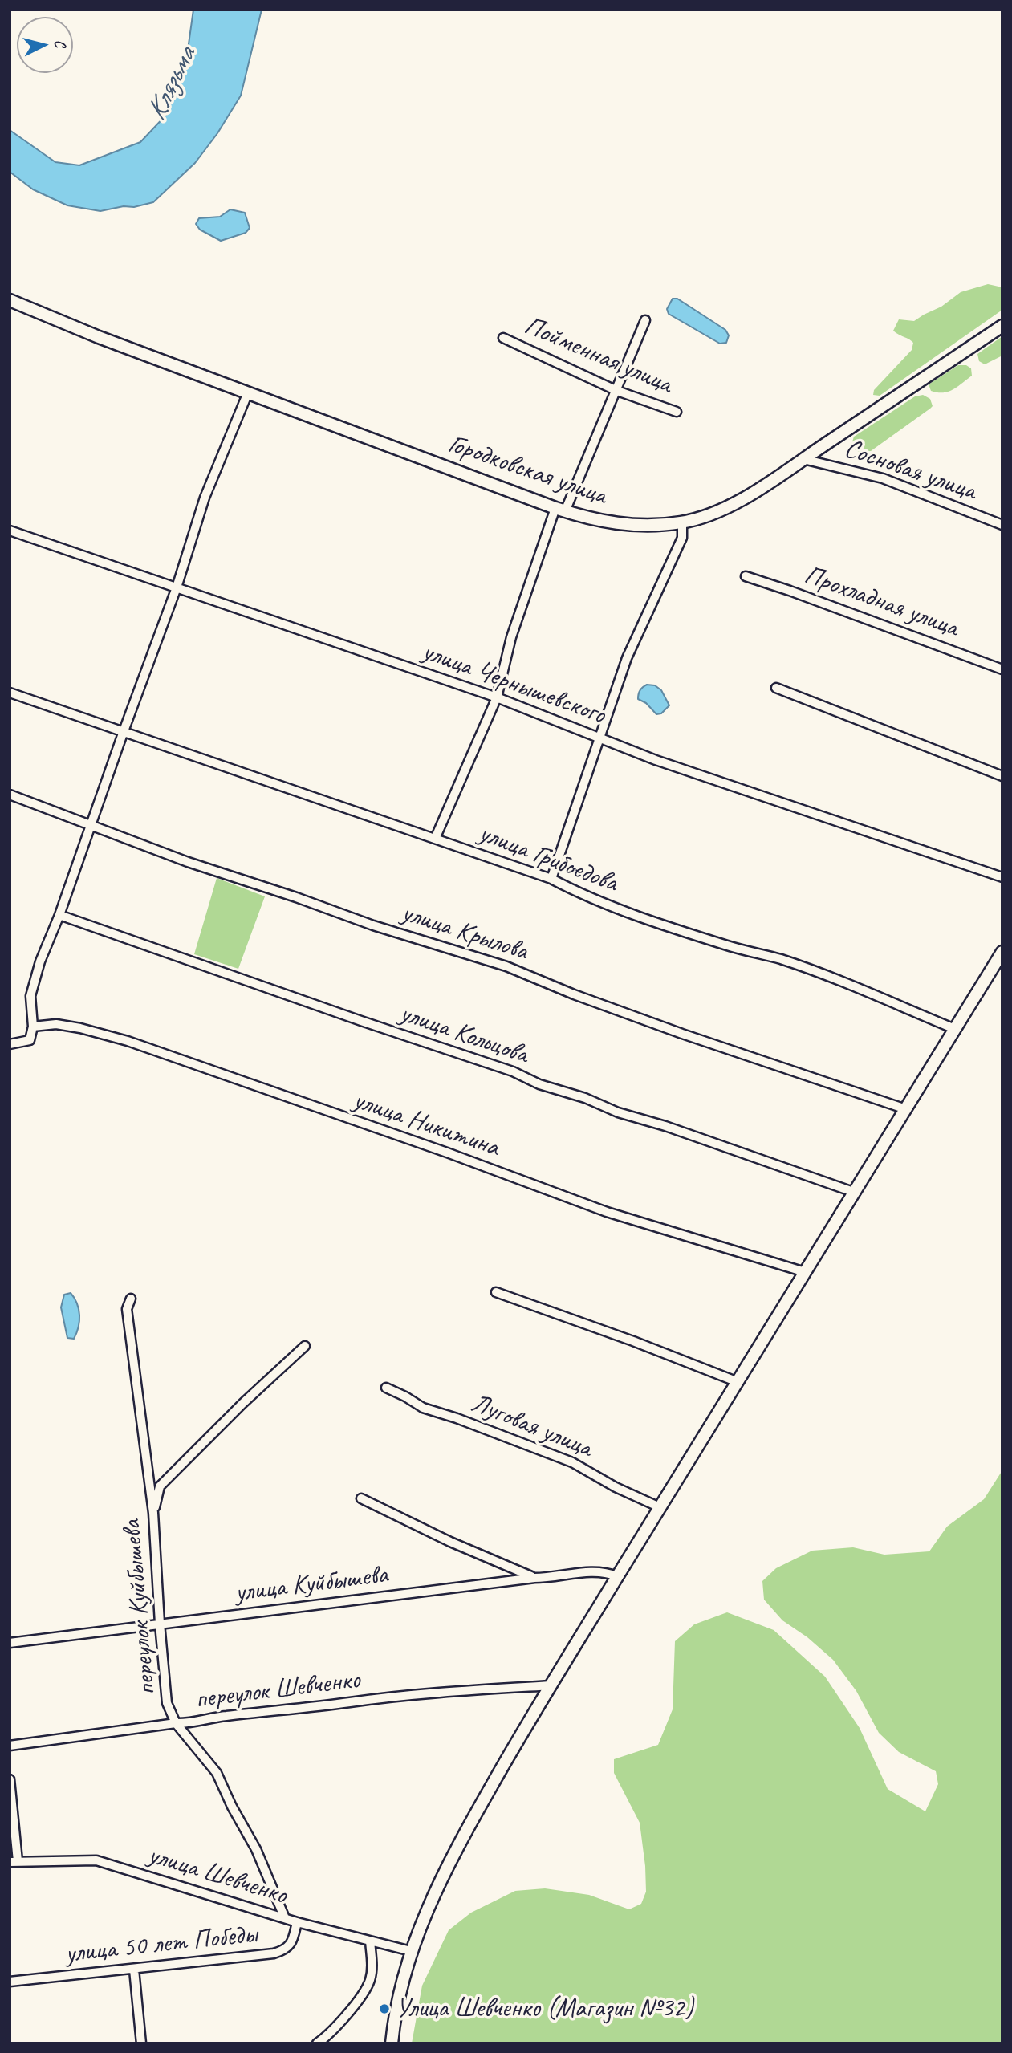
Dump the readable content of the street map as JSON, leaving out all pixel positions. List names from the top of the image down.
{
  "streets": {
    "street": [
      "Пойменная улица",
      "Городковская улица",
      "Сосновая улица",
      "Прохладная улица",
      "улица Чернышевского",
      "улица Грибоедова",
      "улица Крылова",
      "улица Кольцова",
      "улица Никитина",
      "Луговая улица",
      "улица Куйбышева",
      "переулок Куйбышева",
      "переулок Шевченко",
      "улица Шевченко",
      "улица 50 лет Победы"
    ]
  },
  "crossings": [
    ["Городковская улица", "Сосновая улица"],
    ["улица Куйбышева", "переулок Куйбышева"],
    ["переулок Куйбышева", "переулок Шевченко"],
    ["переулок Куйбышева", "улица Шевченко"],
    ["улица Шевченко", "улица 50 лет Победы"]
  ],
  "water": ["Клязьма"],
  "places": ["Улица Шевченко (Магазин №32)"],
  "north": "right"
}
